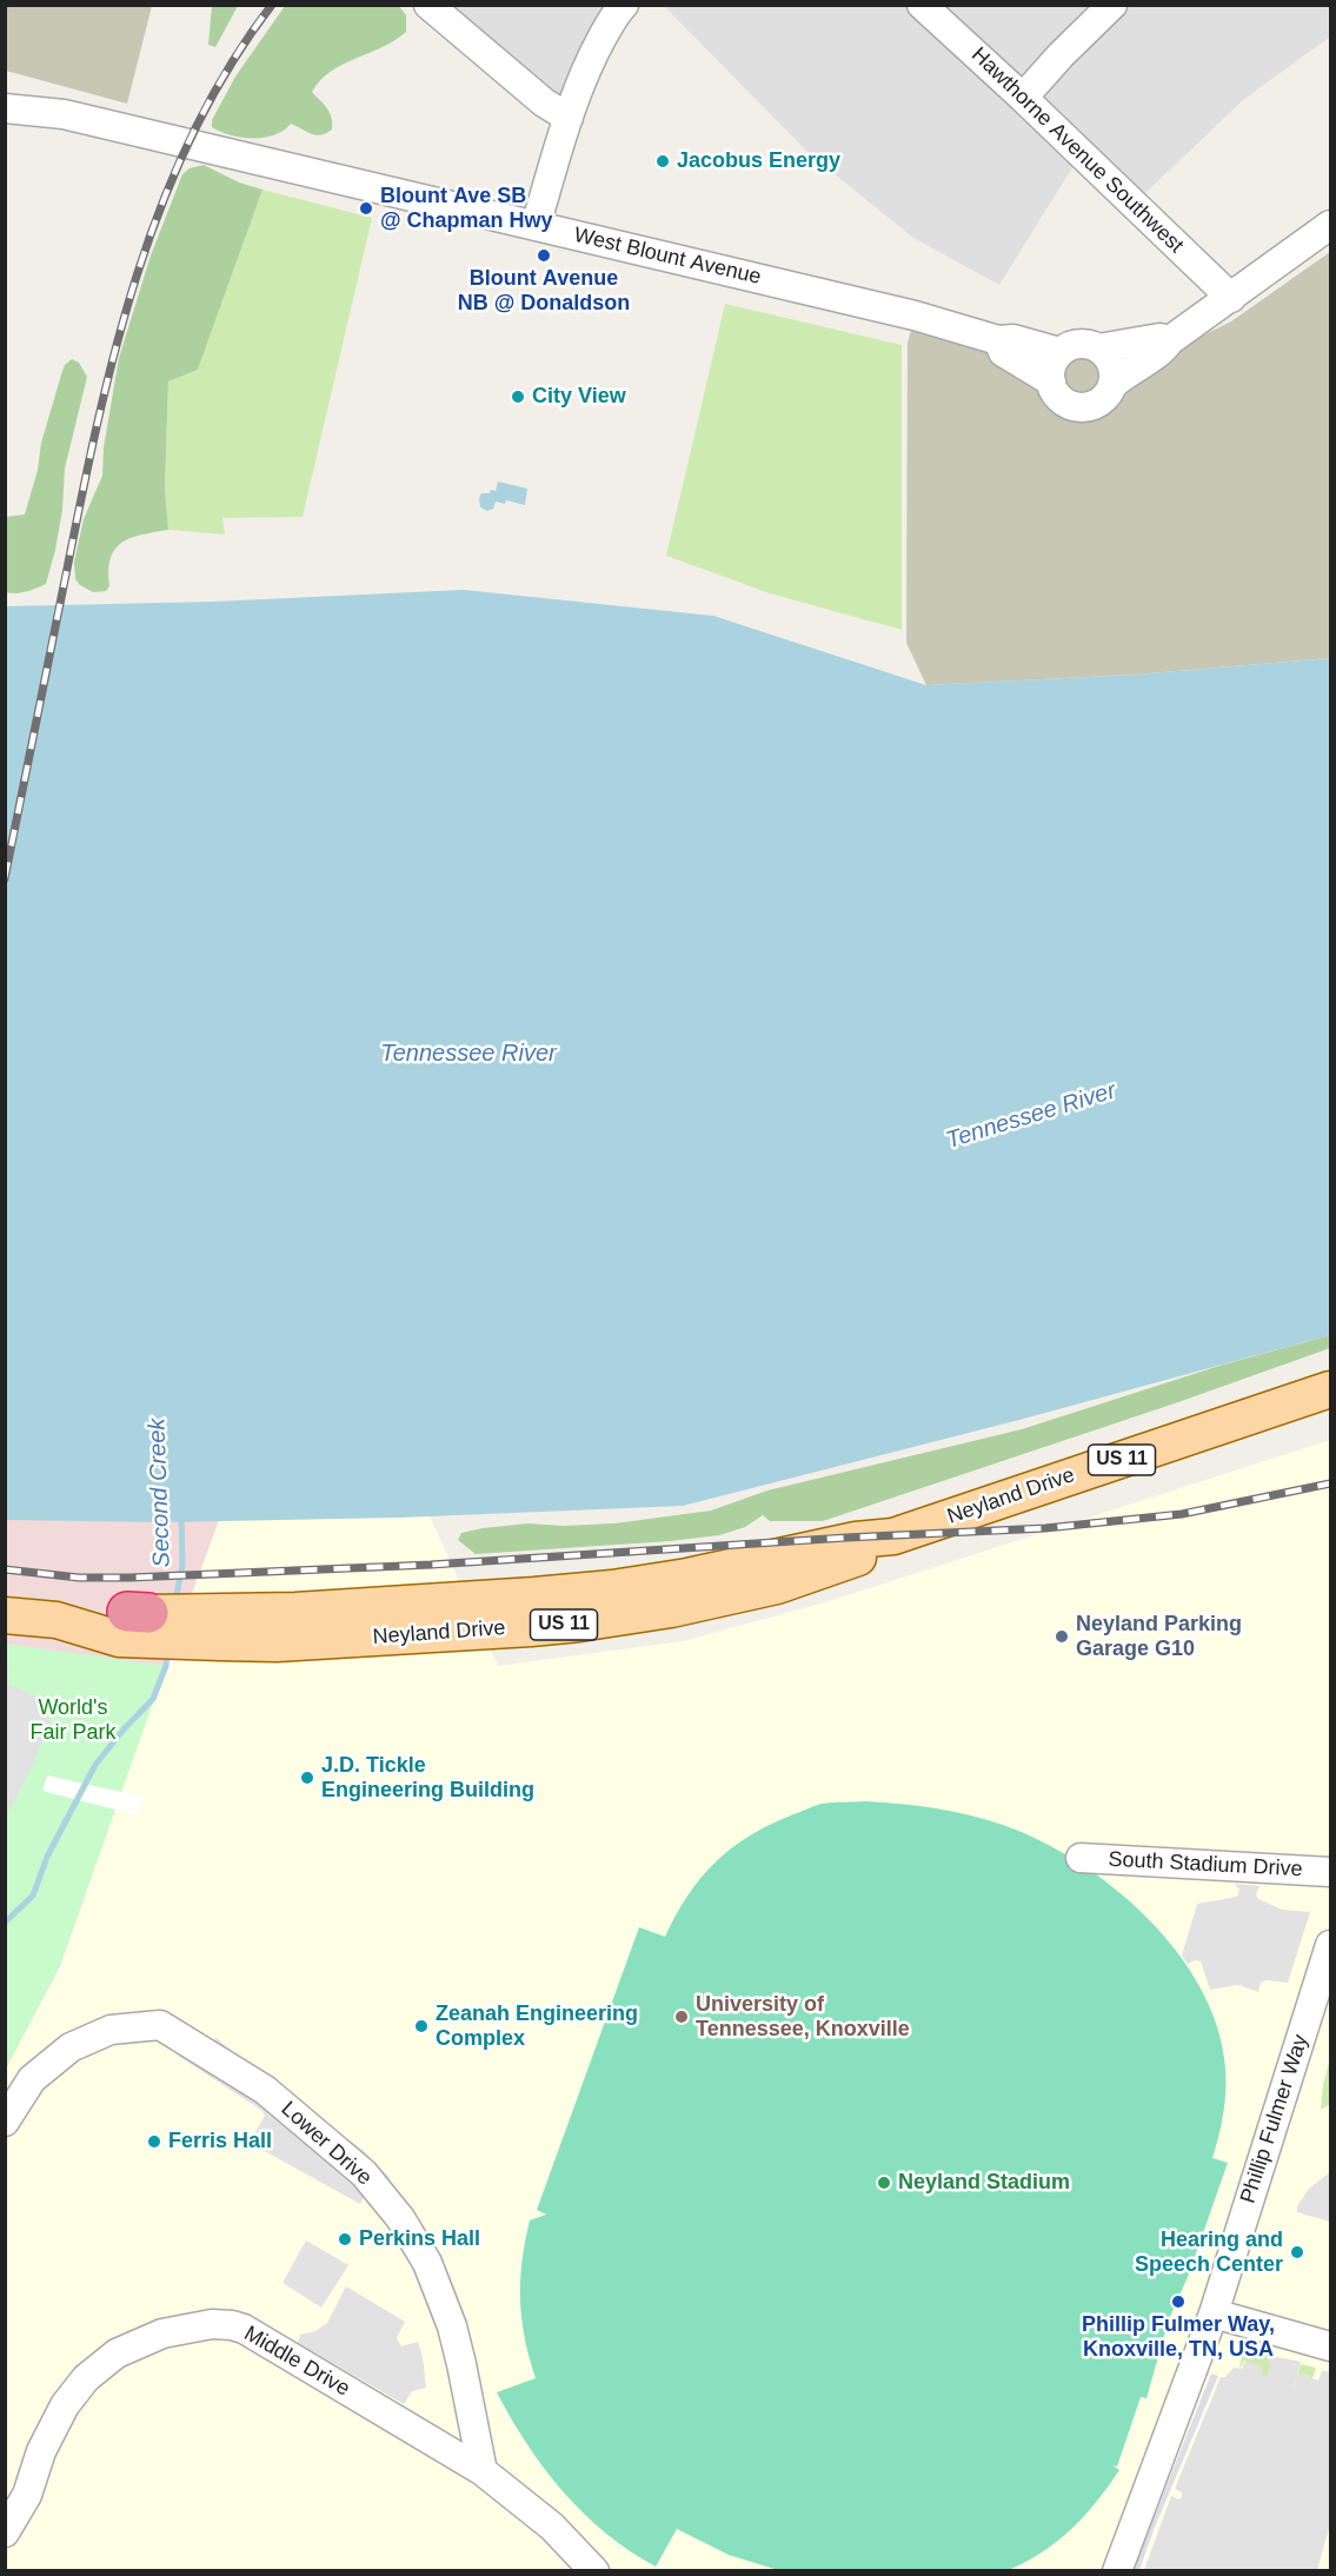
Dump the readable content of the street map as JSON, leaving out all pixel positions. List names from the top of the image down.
{
  "streets": {
    "main road": ["US 11", "Neyland Drive"],
    "street": [
      "Hawthorne Avenue Southwest",
      "West Blount Avenue",
      "South Stadium Drive",
      "Phillip Fulmer Way",
      "Lower Drive",
      "Middle Drive"
    ]
  },
  "crossings": [
    ["Lower Drive", "Middle Drive"]
  ],
  "water": ["Tennessee River", "Second Creek"],
  "parks": ["World's Fair Park"],
  "places": [
    "Jacobus Energy",
    "Blount Ave SB @ Chapman Hwy",
    "Blount Avenue NB @ Donaldson",
    "City View",
    "Neyland Parking Garage G10",
    "J.D. Tickle Engineering Building",
    "University of Tennessee, Knoxville",
    "Zeanah Engineering Complex",
    "Ferris Hall",
    "Neyland Stadium",
    "Perkins Hall",
    "Hearing and Speech Center",
    "Phillip Fulmer Way, Knoxville, TN, USA"
  ]
}
